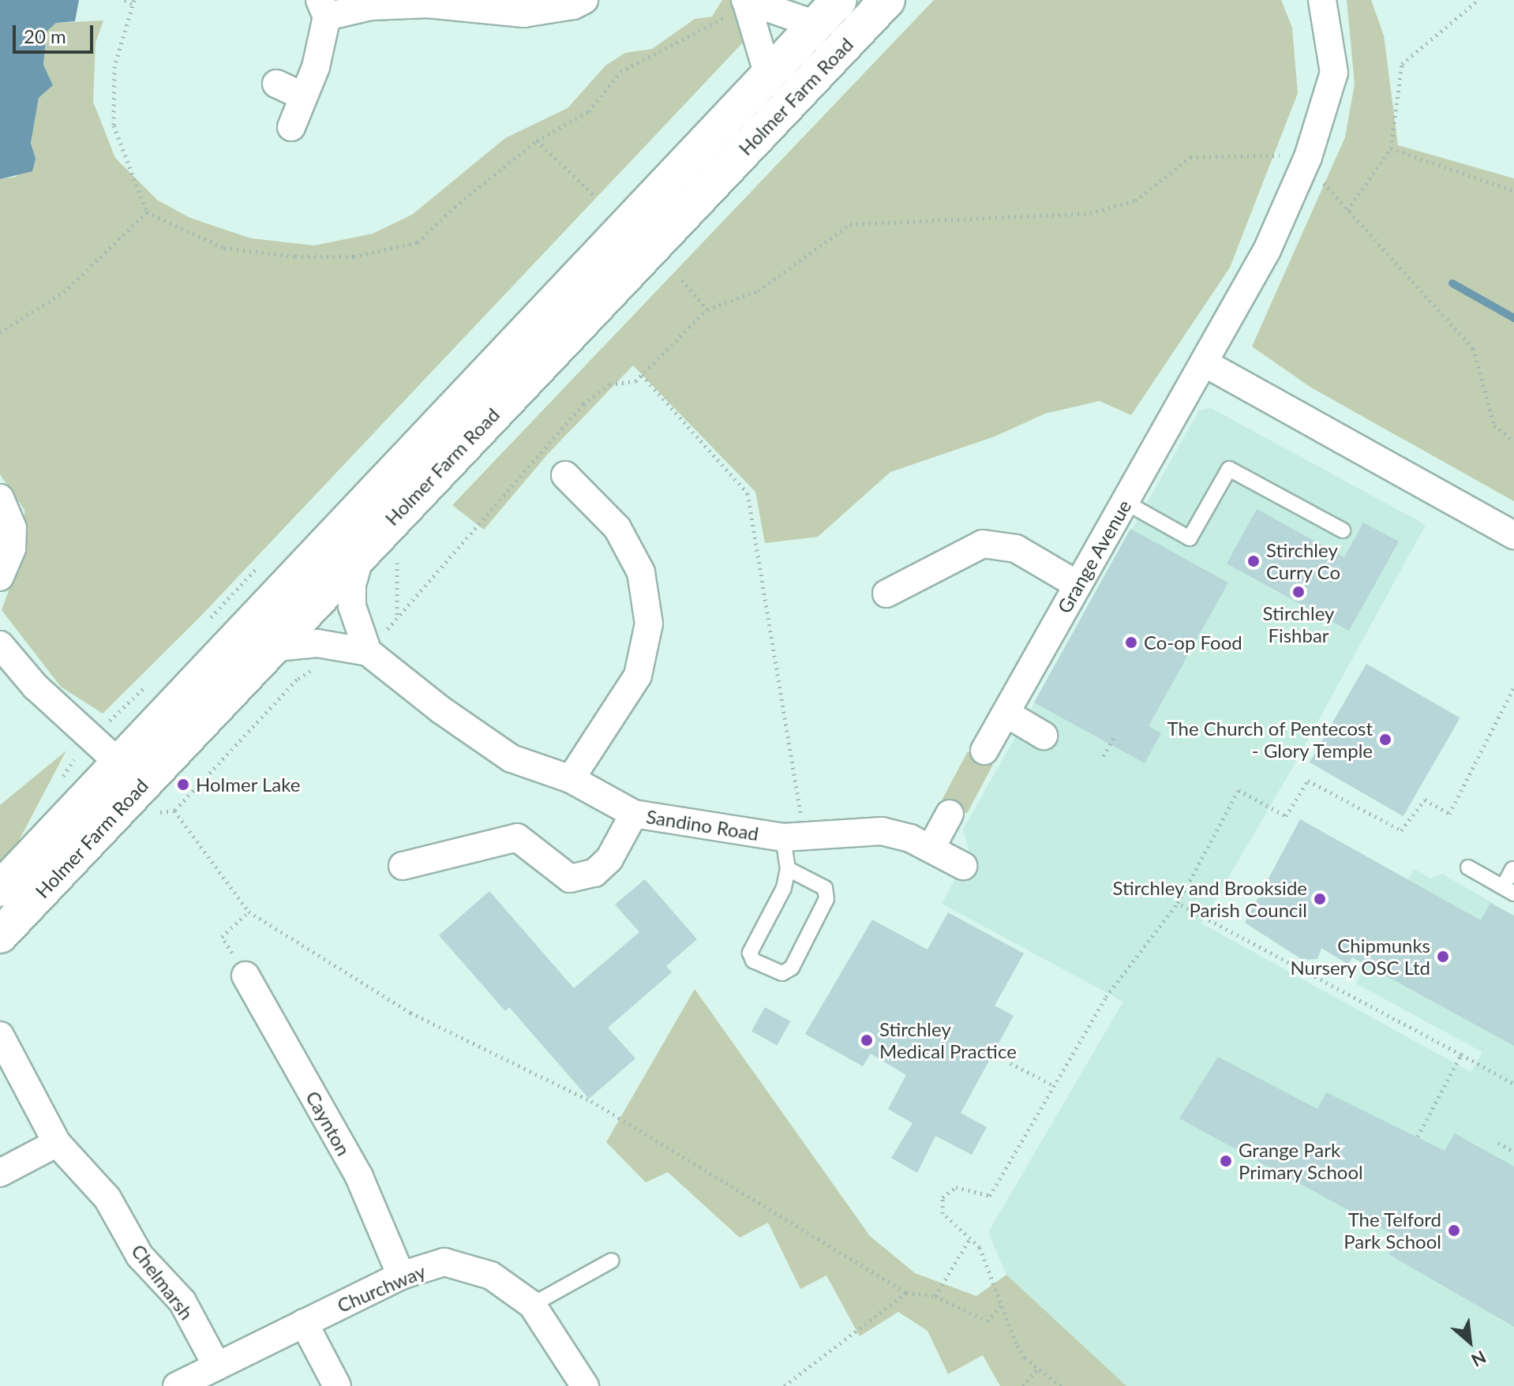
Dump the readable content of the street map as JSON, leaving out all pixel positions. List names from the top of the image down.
{
  "streets": {
    "street": [
      "Holmer Farm Road",
      "Grange Avenue",
      "Sandino Road",
      "Caynton",
      "Chelmarsh",
      "Churchway"
    ]
  },
  "crossings": [
    ["Holmer Farm Road", "Sandino Road"],
    ["Caynton", "Churchway"],
    ["Chelmarsh", "Churchway"]
  ],
  "places": [
    "Stirchley Curry Co",
    "Stirchley Fishbar",
    "Co-op Food",
    "The Church of Pentecost - Glory Temple",
    "Holmer Lake",
    "Stirchley and Brookside Parish Council",
    "Chipmunks Nursery OSC Ltd",
    "Stirchley Medical Practice",
    "Grange Park Primary School",
    "The Telford Park School"
  ],
  "scale_bar": "20 m",
  "north": "bottom right"
}
